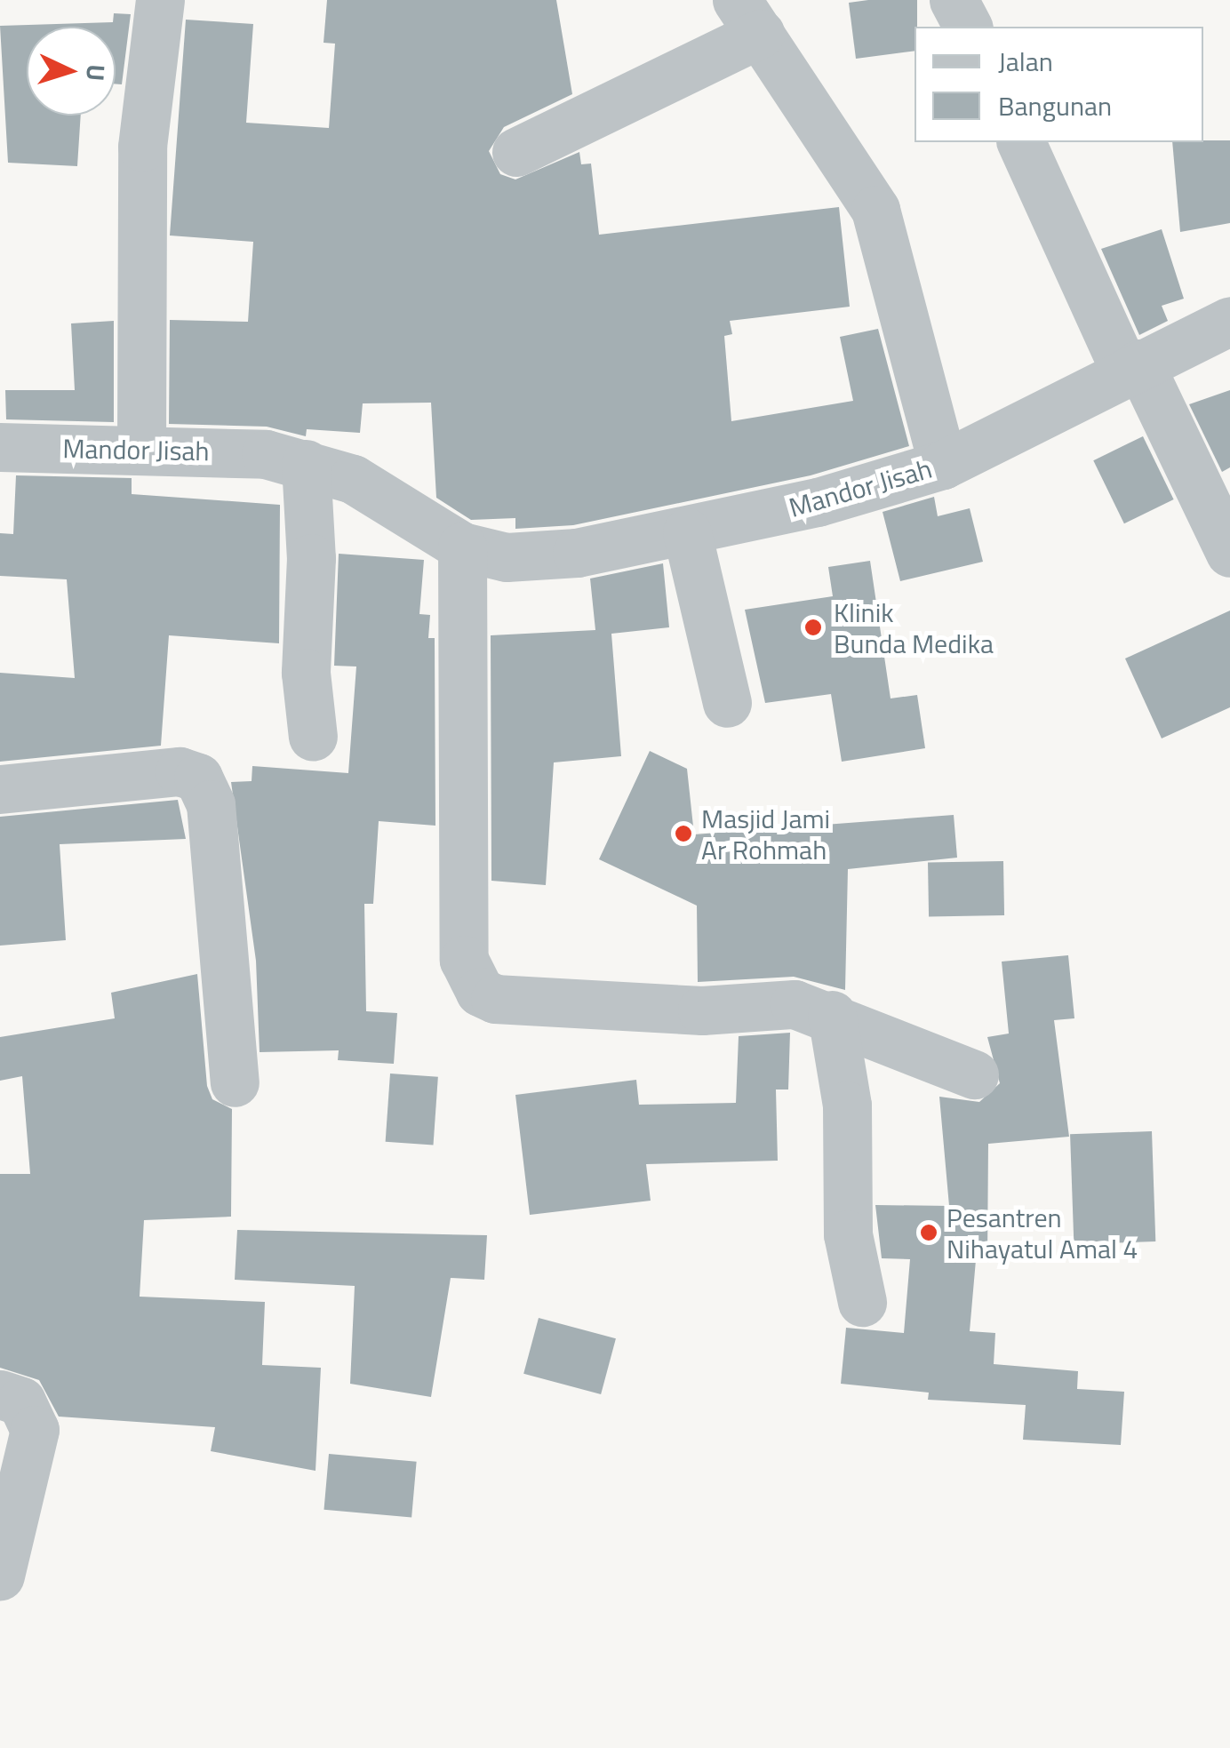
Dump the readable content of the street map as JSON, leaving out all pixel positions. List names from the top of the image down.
{
  "streets": {
    "street": ["Mandor Jisah"]
  },
  "places": ["Klinik Bunda Medika", "Masjid Jami Ar Rohmah", "Pesantren Nihayatul Amal 4"],
  "legend": ["Jalan", "Bangunan"],
  "north": "right"
}
